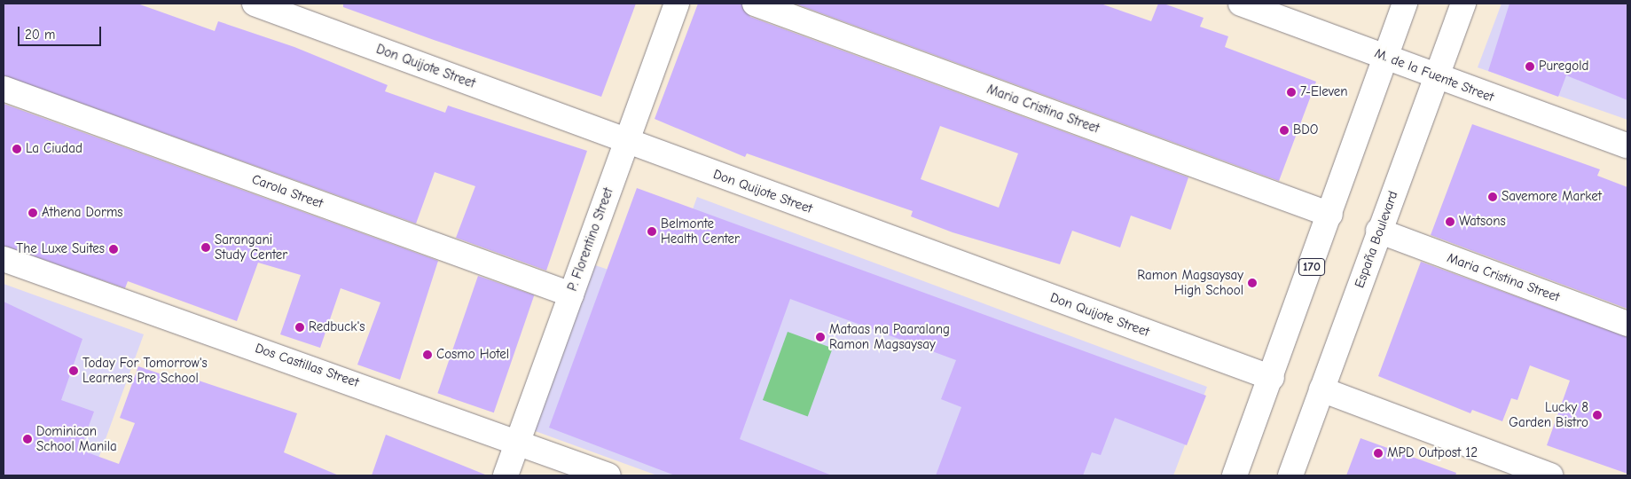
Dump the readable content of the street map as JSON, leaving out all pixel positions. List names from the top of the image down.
{
  "streets": {
    "street": [
      "Don Quijote Street",
      "M. de la Fuente Street",
      "Maria Cristina Street",
      "Carola Street",
      "P. Florentino Street",
      "España Boulevard",
      "170",
      "Dos Castillas Street"
    ]
  },
  "crossings": [
    ["Don Quijote Street", "P. Florentino Street"],
    ["Don Quijote Street", "170"],
    ["M. de la Fuente Street", "España Boulevard"],
    ["M. de la Fuente Street", "170"],
    ["Maria Cristina Street", "España Boulevard"],
    ["Maria Cristina Street", "170"],
    ["Carola Street", "P. Florentino Street"],
    ["P. Florentino Street", "Dos Castillas Street"]
  ],
  "places": [
    "Puregold",
    "7-Eleven",
    "BDO",
    "La Ciudad",
    "Savemore Market",
    "Athena Dorms",
    "Watsons",
    "Belmonte Health Center",
    "Sarangani Study Center",
    "The Luxe Suites",
    "Ramon Magsaysay High School",
    "Redbuck's",
    "Mataas na Paaralang Ramon Magsaysay",
    "Cosmo Hotel",
    "Today For Tomorrow's Learners Pre School",
    "Lucky 8 Garden Bistro",
    "Dominican School Manila",
    "MPD Outpost 12"
  ],
  "scale_bar": "20 m"
}
